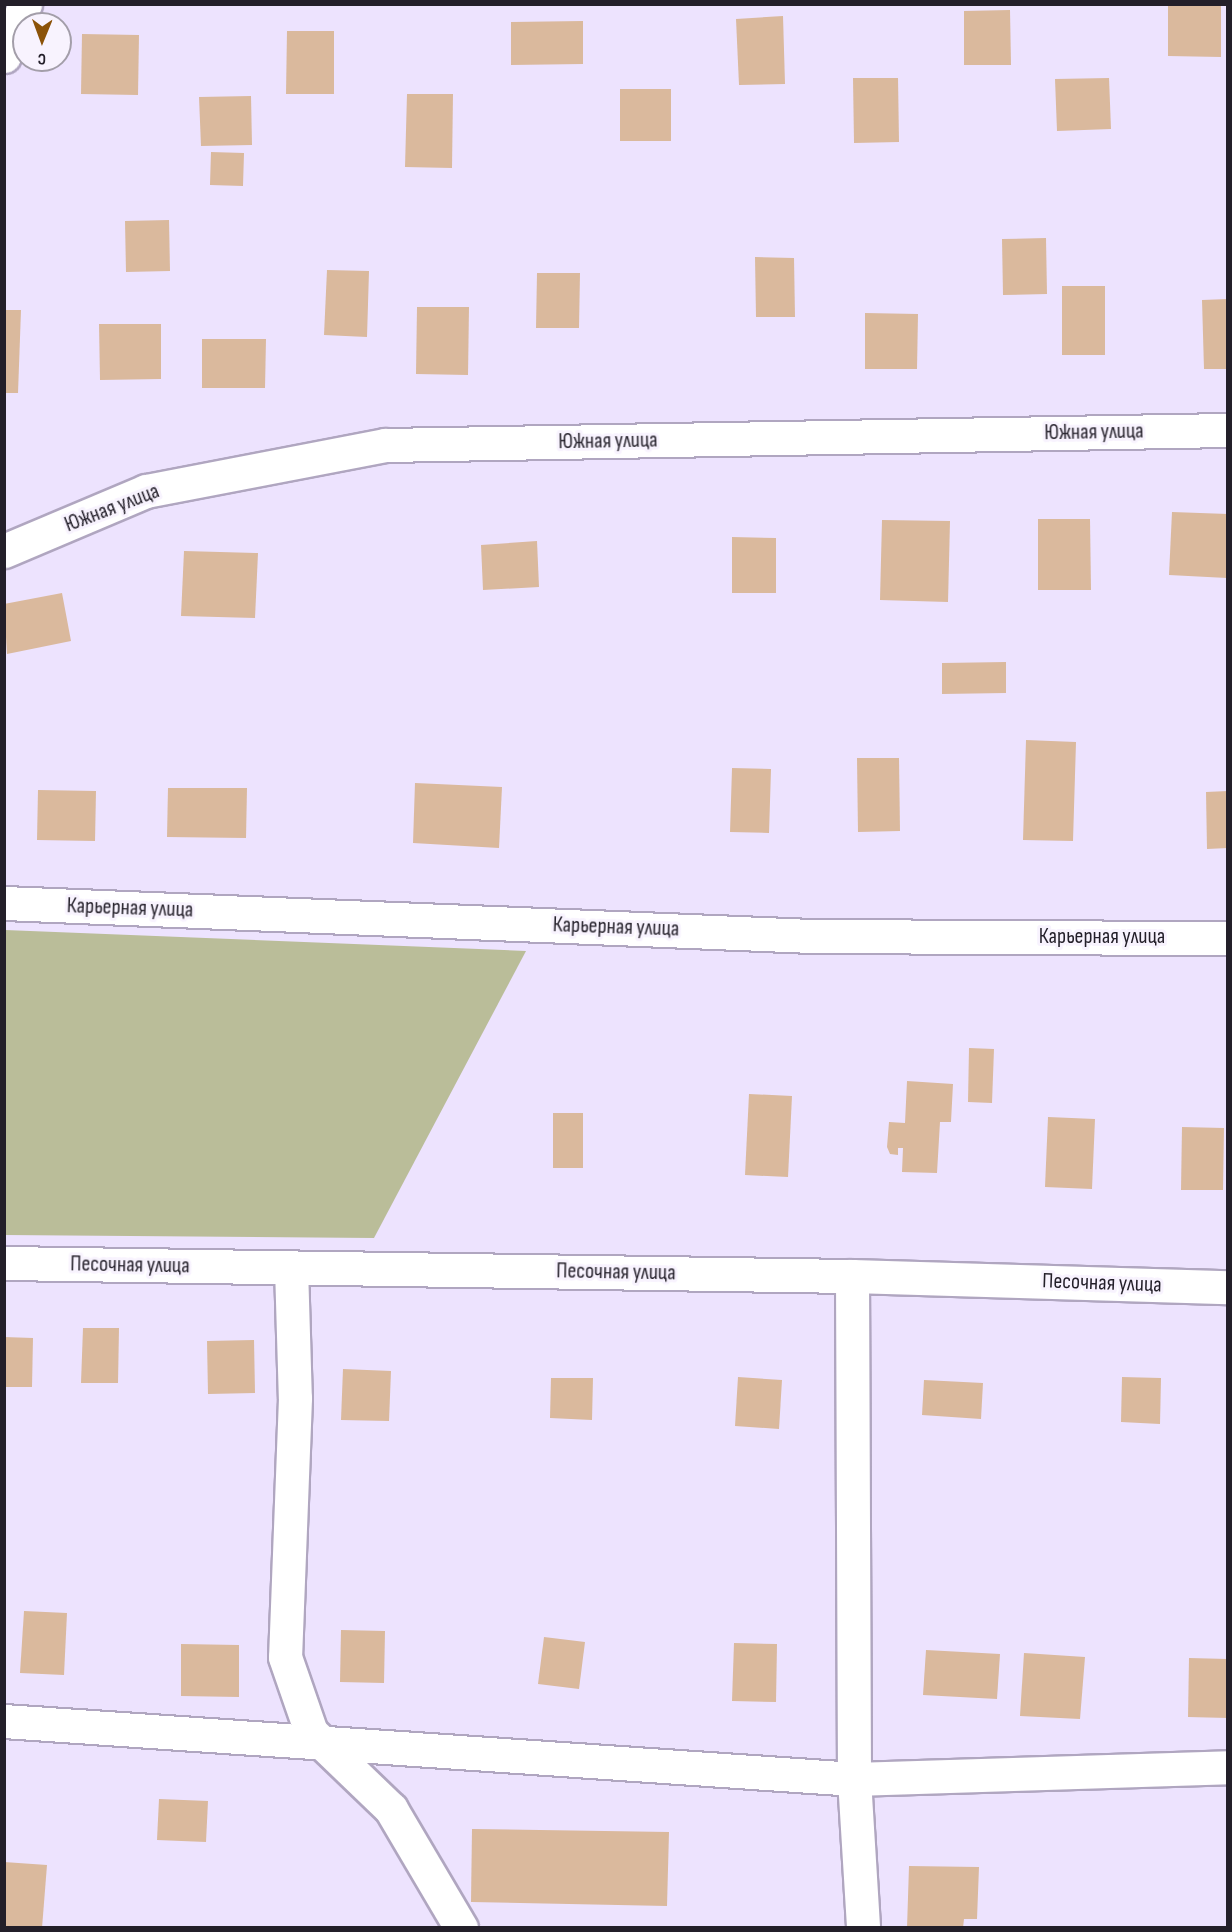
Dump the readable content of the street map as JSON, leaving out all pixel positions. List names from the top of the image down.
{
  "streets": {
    "street": ["Южная улица", "Карьерная улица", "Песочная улица"]
  },
  "north": "bottom"
}
